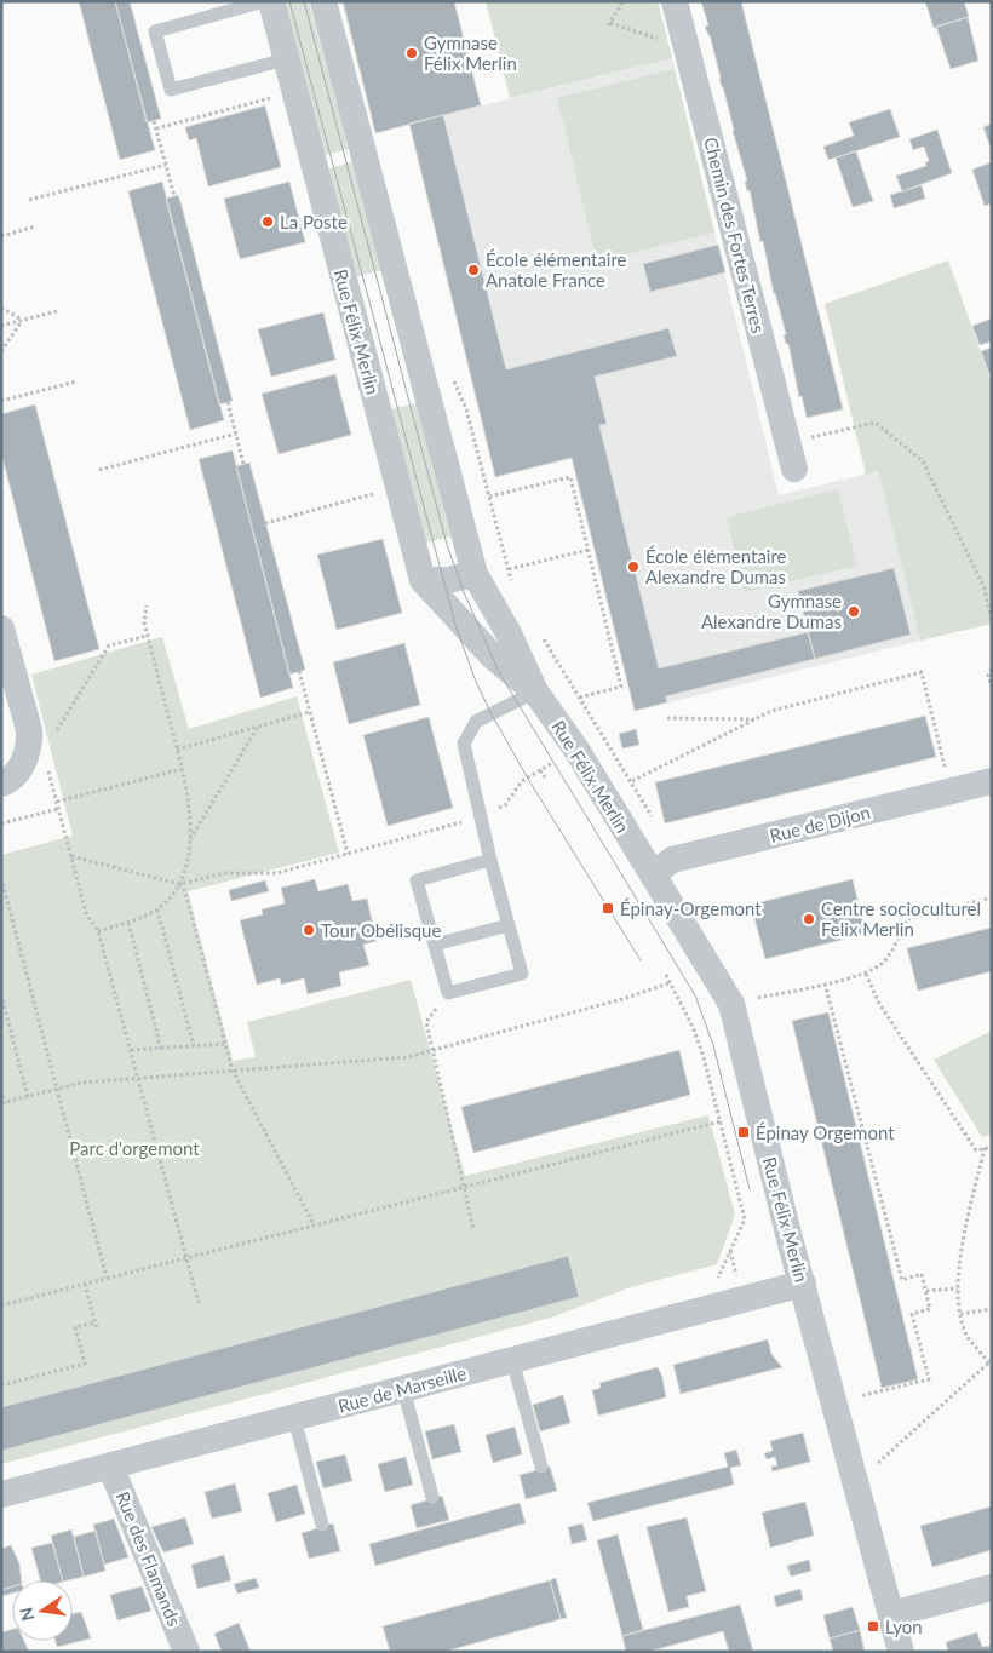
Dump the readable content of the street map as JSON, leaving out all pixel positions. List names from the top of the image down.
{
  "streets": {
    "street": [
      "Chemin des Fortes Terres",
      "Rue Félix Merlin",
      "Rue de Dijon",
      "Rue de Marseille",
      "Rue des Flamands"
    ]
  },
  "crossings": [
    ["Rue Félix Merlin", "Rue de Dijon"],
    ["Rue Félix Merlin", "Rue de Marseille"],
    ["Rue de Marseille", "Rue des Flamands"]
  ],
  "parks": ["Parc d'orgemont"],
  "places": {
    "other": [
      "Gymnase Félix Merlin",
      "La Poste",
      "École élémentaire Anatole France",
      "École élémentaire Alexandre Dumas",
      "Gymnase Alexandre Dumas",
      "Centre socioculturel Felix Merlin",
      "Tour Obélisque"
    ],
    "transit": ["Épinay-Orgemont", "Épinay Orgemont", "Lyon"]
  },
  "north": "left"
}
